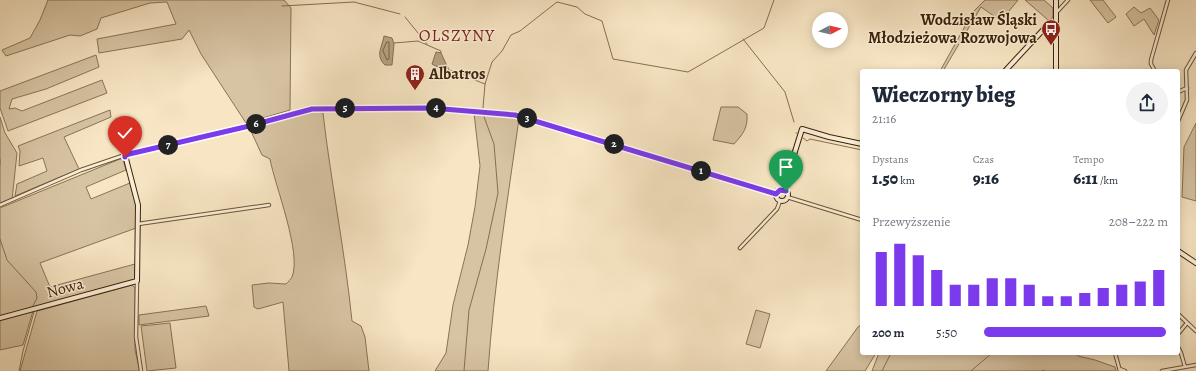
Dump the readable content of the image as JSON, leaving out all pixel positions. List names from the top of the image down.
{
  "streets": {
    "street": ["Nowa"]
  },
  "districts": ["OLSZYNY"],
  "places": {
    "bus stop": ["Wodzisław Śląski Młodzieżowa Rozwojowa"],
    "building": ["Albatros"]
  },
  "north": "right",
  "page": {
    "heading": ["Wieczorny bieg", "21:16"],
    "pins": [
      "4",
      "5",
      "3",
      "6",
      "2",
      "7",
      "1"
    ],
    "stats": [
      ["Dystans", "1.50 km"],
      ["Czas", "9:16"],
      ["Tempo", "6:11 /km"]
    ],
    "chart": ["Przewyższenie", "208–222 m"],
    "list": [
      {
        "name": "200 m",
        "note": "5:50"
      }
    ]
  }
}
